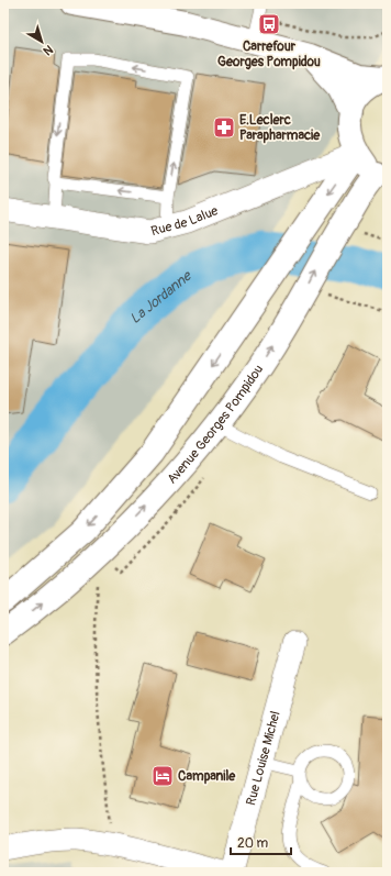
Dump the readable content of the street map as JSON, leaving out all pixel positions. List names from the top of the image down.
{
  "streets": {
    "main road": ["Avenue Georges Pompidou"],
    "street": ["Rue de Lalue", "Rue Louise Michel"]
  },
  "water": ["La Jordanne"],
  "places": {
    "bus stop": ["Carrefour Georges Pompidou"],
    "pharmacy": ["E.Leclerc Parapharmacie"],
    "hotel": ["Campanile"]
  },
  "scale_bar": "20 m",
  "north": "bottom right"
}
